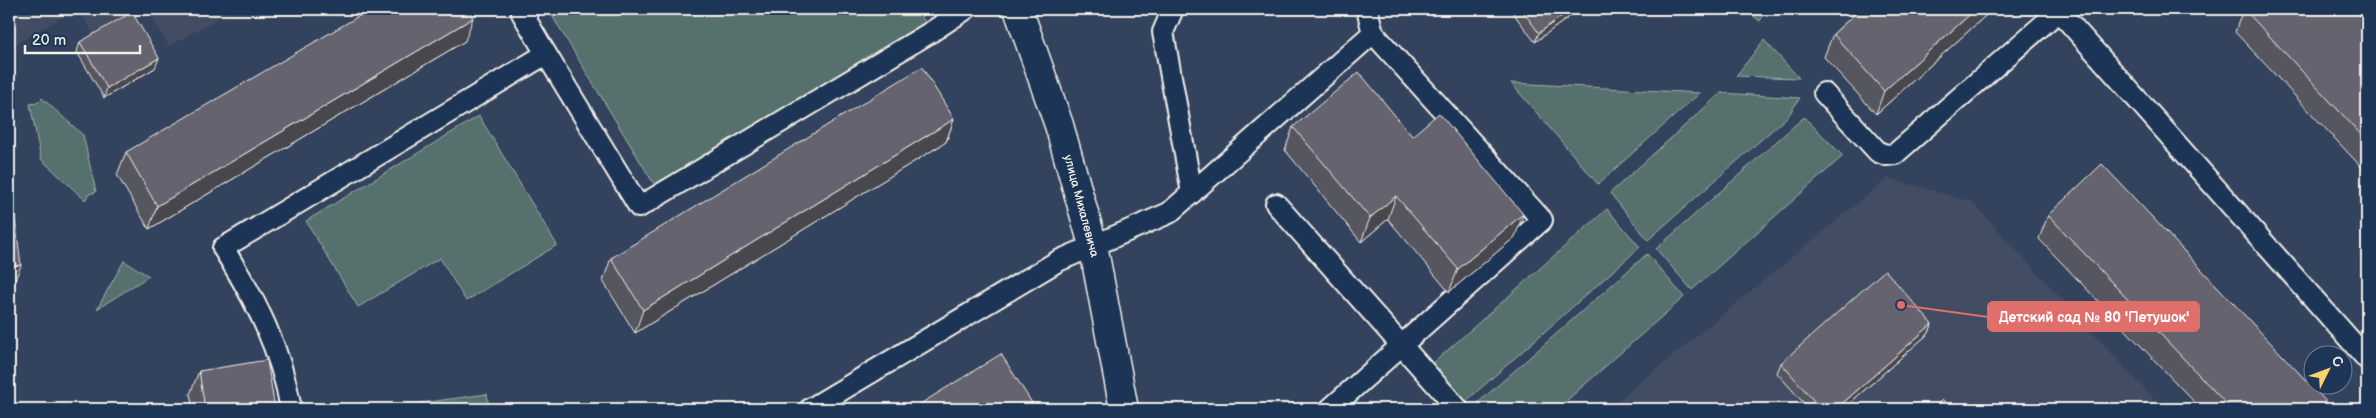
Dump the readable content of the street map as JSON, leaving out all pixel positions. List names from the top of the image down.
{
  "streets": {
    "main road": ["улица Михалевича"]
  },
  "places": ["Детский сад № 80 'Петушок'"],
  "scale_bar": "20 m",
  "north": "top right"
}
